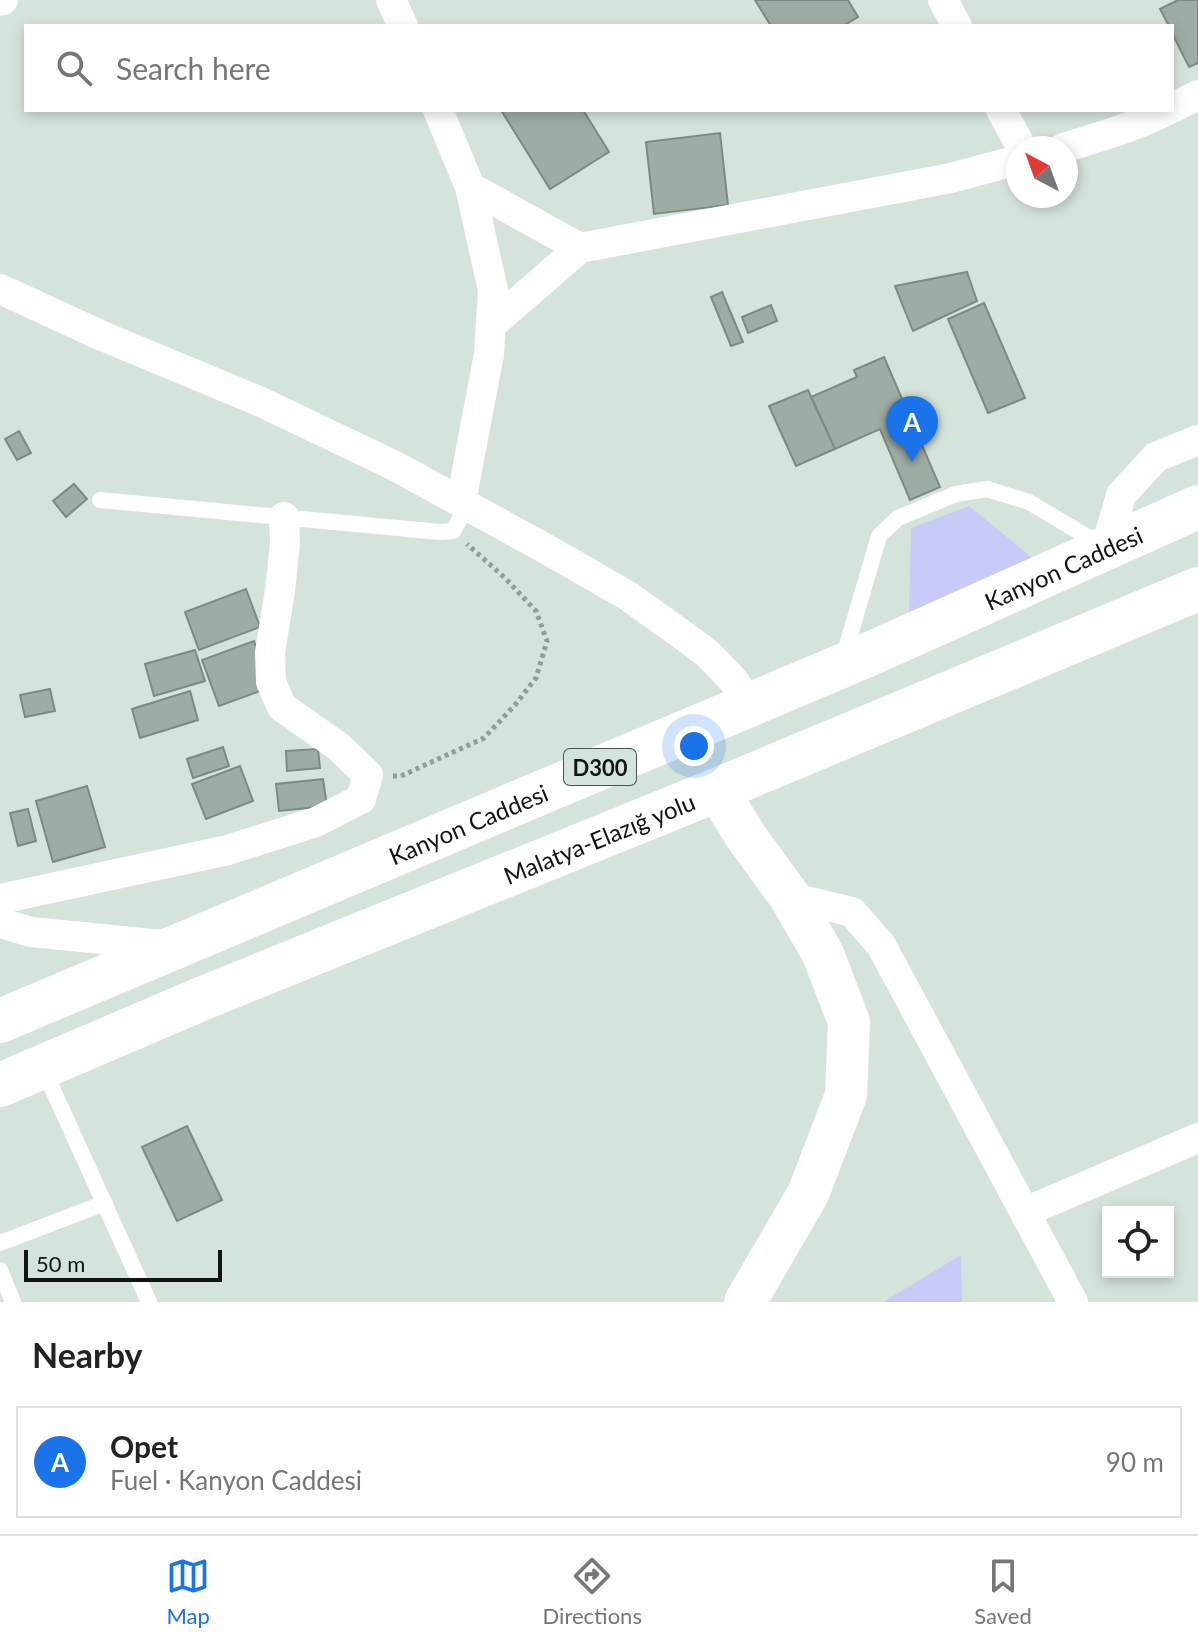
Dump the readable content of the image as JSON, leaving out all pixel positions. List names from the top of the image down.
{
  "streets": {
    "highway": ["Kanyon Caddesi", "D300", "Malatya-Elazığ yolu"]
  },
  "scale_bar": "50 m",
  "north": "top left",
  "page": {
    "search": "Search here",
    "pins": "A",
    "scale": "50 m",
    "heading": "Nearby",
    "list": [
      {
        "mark": "A",
        "name": "Opet",
        "note": "Fuel · Kanyon Caddesi",
        "value": "90 m"
      }
    ],
    "nav": ["Map", "Directions", "Saved"]
  }
}
